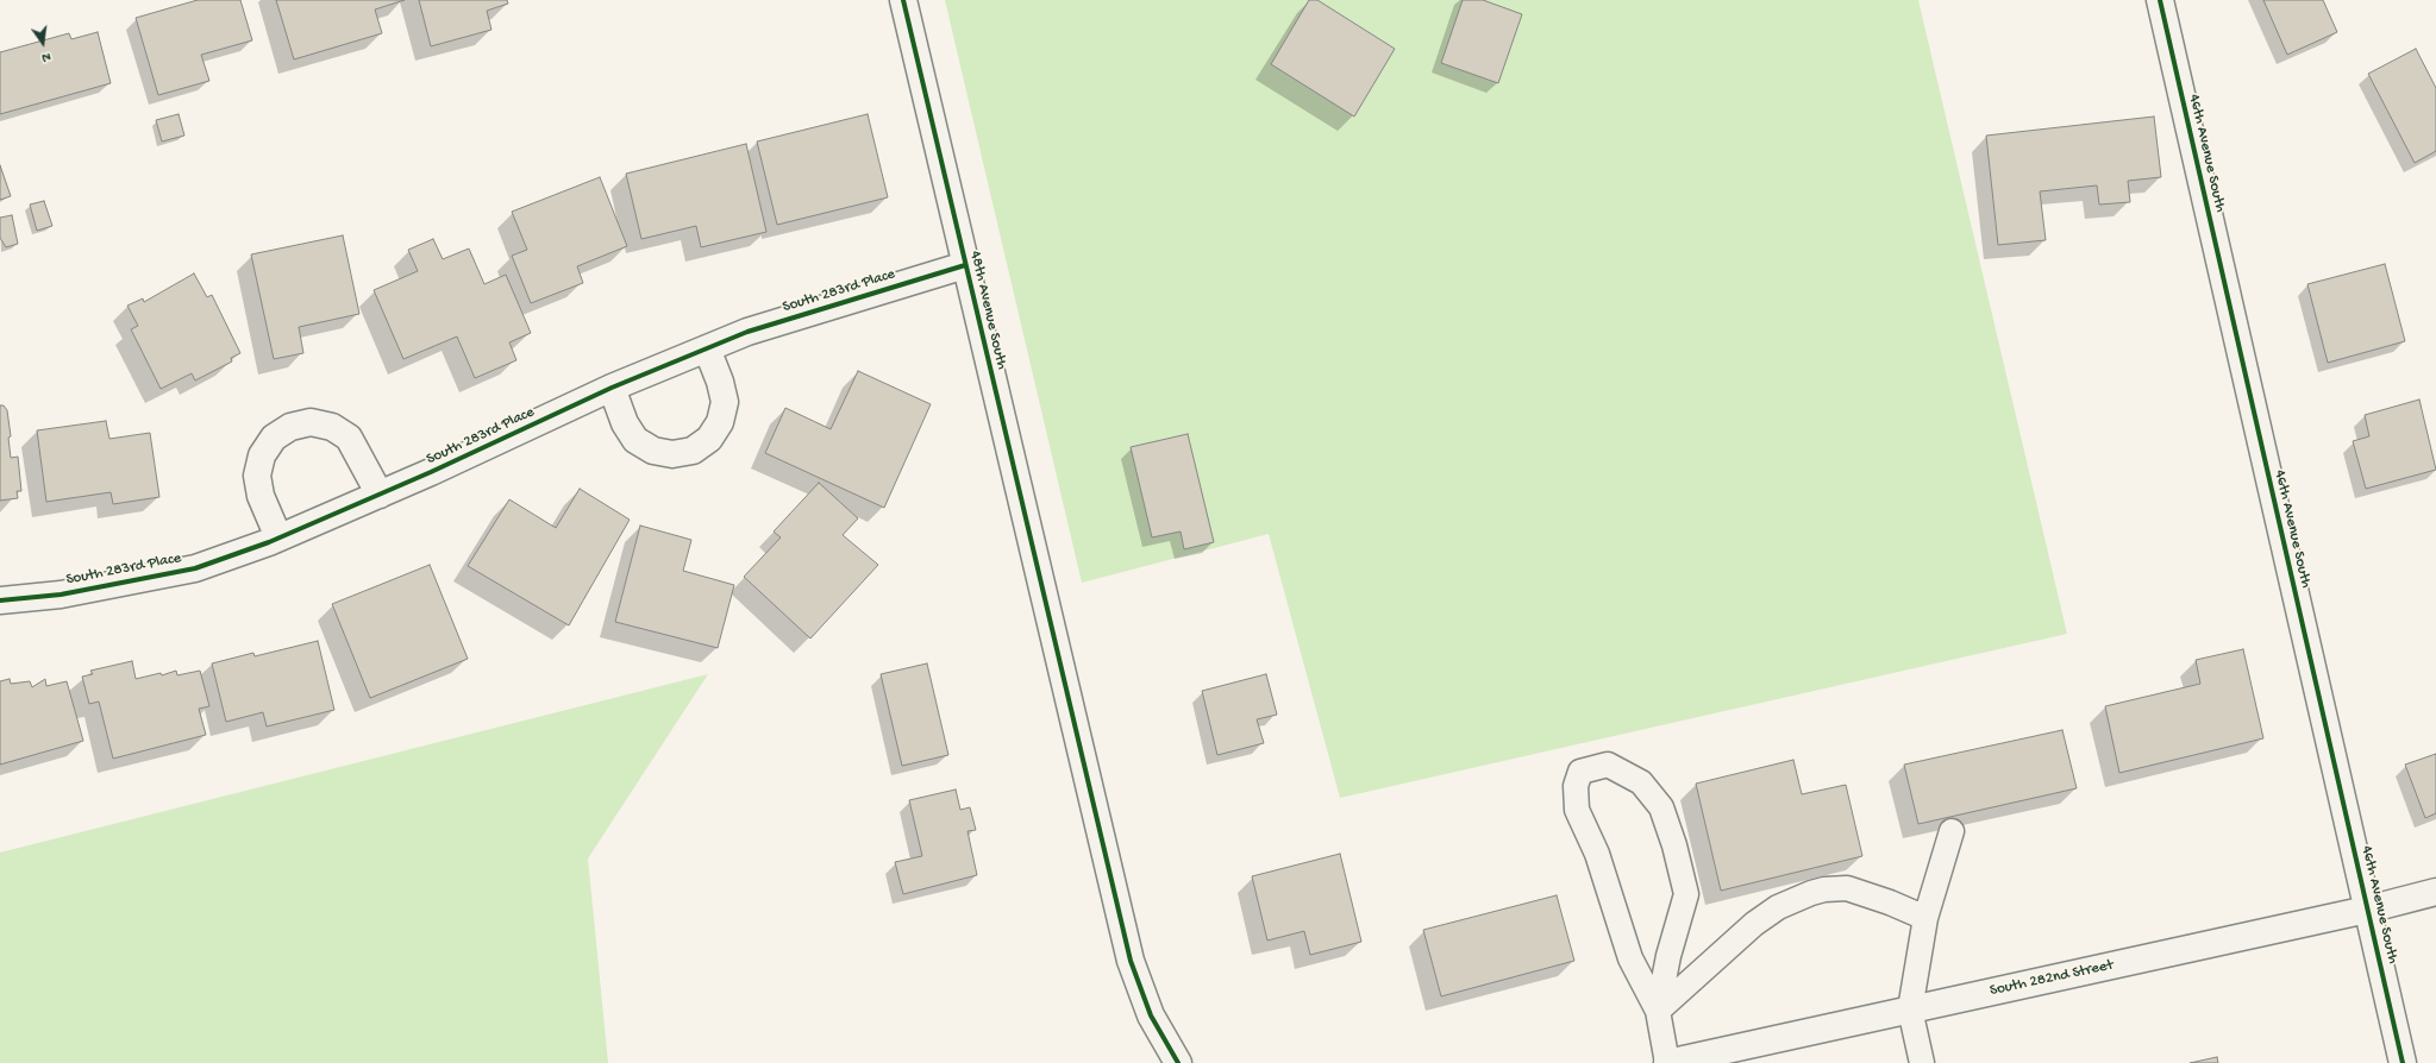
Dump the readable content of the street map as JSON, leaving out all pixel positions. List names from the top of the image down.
{
  "streets": {
    "street": [
      "46th Avenue South",
      "South 283rd Place",
      "48th Avenue South",
      "South 282nd Street"
    ]
  },
  "crossings": [
    ["46th Avenue South", "South 282nd Street"],
    ["South 283rd Place", "48th Avenue South"]
  ],
  "north": "bottom"
}
